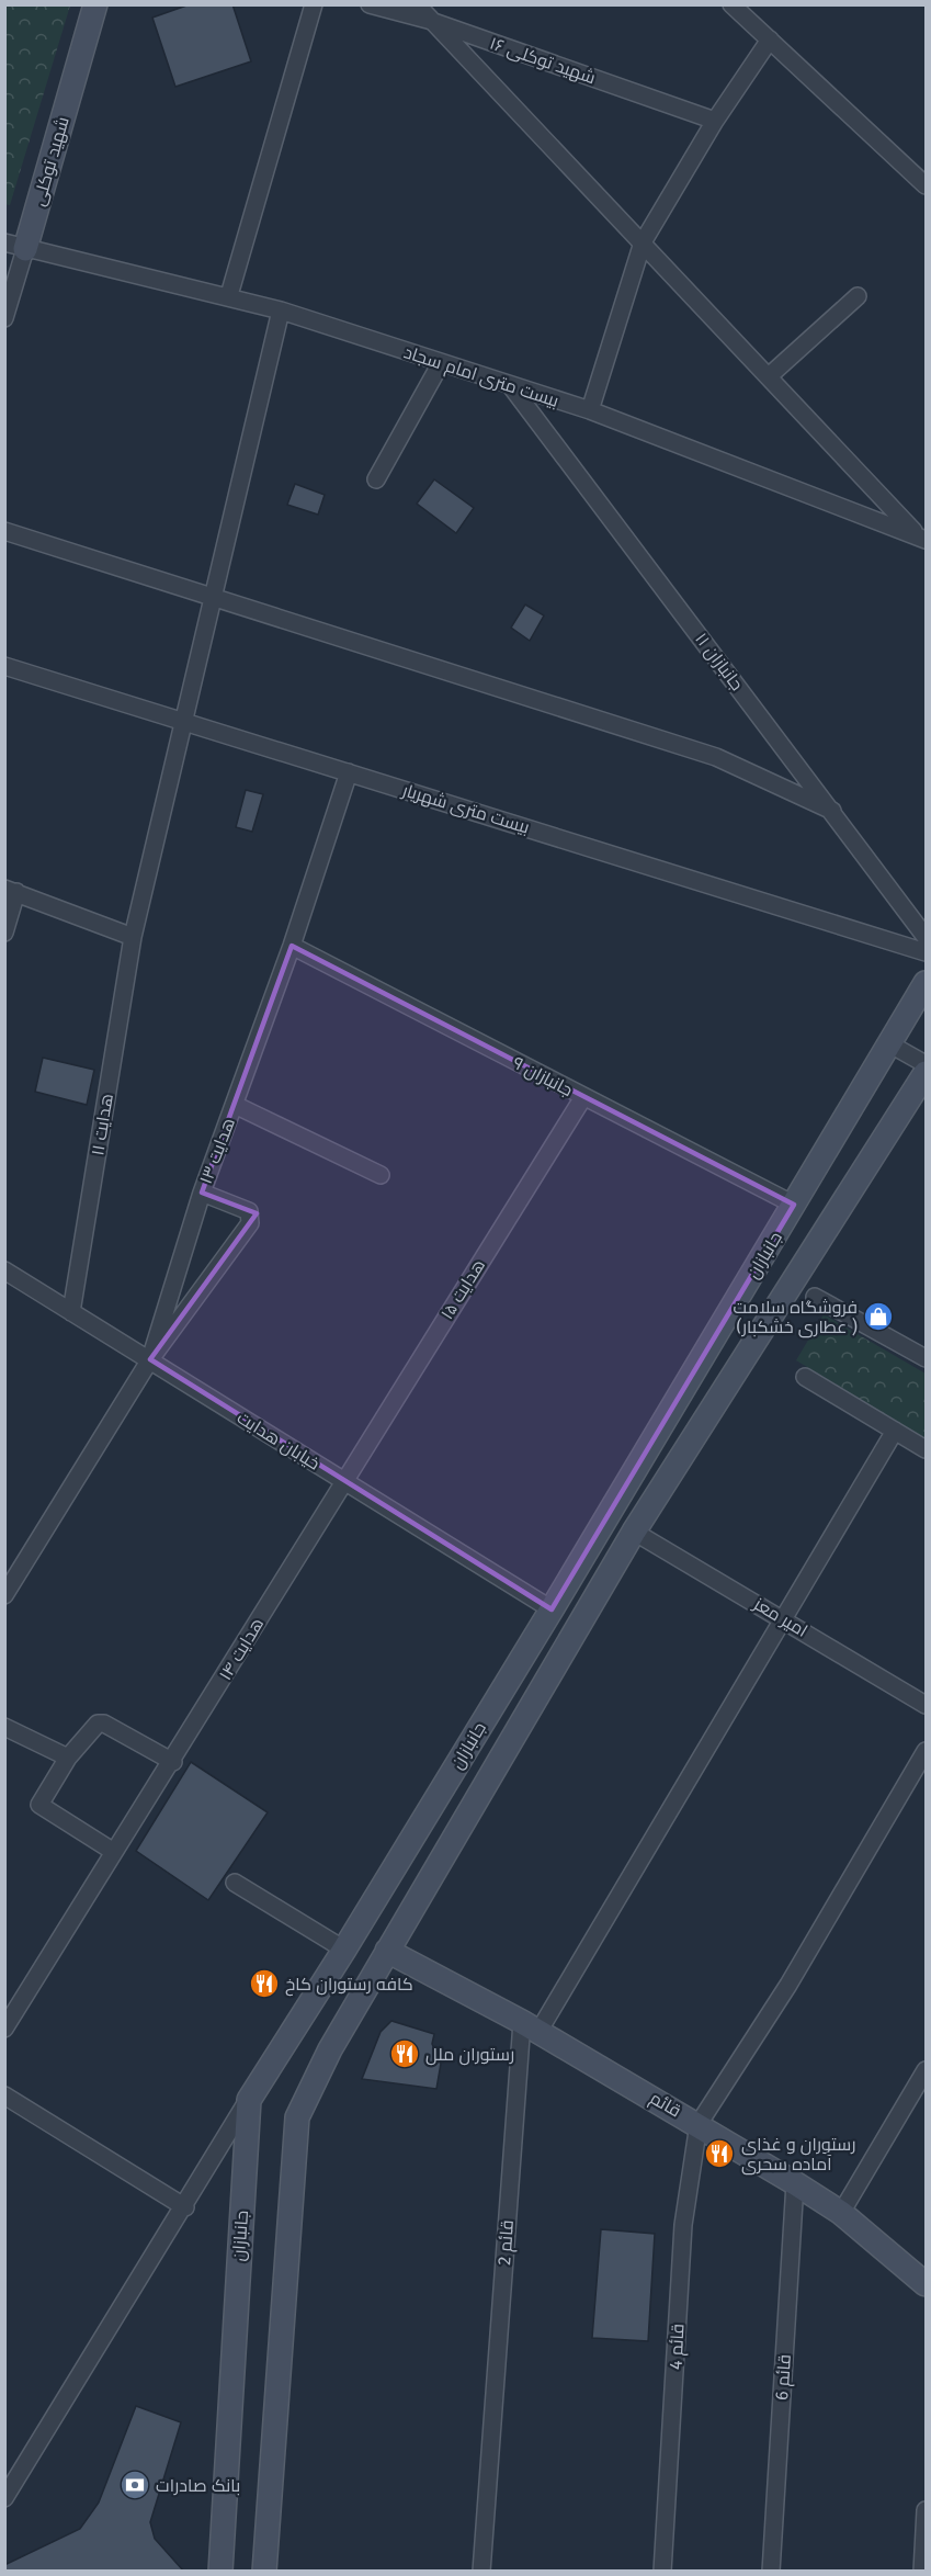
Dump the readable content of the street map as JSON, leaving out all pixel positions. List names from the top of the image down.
{
  "streets": {
    "main road": ["شهید توکلی", "جانبازان", "قائم"],
    "street": [
      "شهید توکلی ۱۶",
      "بیست متری امام سجاد",
      "جانبازان ۱۱",
      "بیست متری شهریار",
      "جانبازان ۹",
      "هدایت ۱۱",
      "هدایت ۱۳",
      "هدایت ۱۵",
      "خیابان هدایت",
      "امیر معز",
      "هدایت ۱۴",
      "قائم 2",
      "قائم 4",
      "قائم 6"
    ]
  },
  "crossings": [
    ["شهید توکلی", "بیست متری امام سجاد"],
    ["بیست متری امام سجاد", "جانبازان ۱۱"],
    ["بیست متری امام سجاد", "هدایت ۱۱"],
    ["بیست متری شهریار", "هدایت ۱۱"],
    ["بیست متری شهریار", "هدایت ۱۳"],
    ["جانبازان ۹", "هدایت ۱۳"],
    ["جانبازان ۹", "جانبازان"],
    ["جانبازان ۹", "هدایت ۱۵"],
    ["هدایت ۱۱", "خیابان هدایت"],
    ["هدایت ۱۳", "خیابان هدایت"],
    ["جانبازان", "خیابان هدایت"],
    ["جانبازان", "امیر معز"],
    ["جانبازان", "قائم"],
    ["هدایت ۱۵", "خیابان هدایت"],
    ["هدایت ۱۵", "هدایت ۱۴"],
    ["خیابان هدایت", "هدایت ۱۴"],
    ["قائم", "قائم 2"],
    ["قائم", "قائم 4"],
    ["قائم", "قائم 6"]
  ],
  "places": {
    "shop": ["فروشگاه سلامت (عطاری خشکبار )"],
    "restaurant": ["کافه رستوران کاخ", "رستوران ملل", "رستوران و غذای آماده سحری"],
    "bank": ["بانک صادرات"]
  }
}
